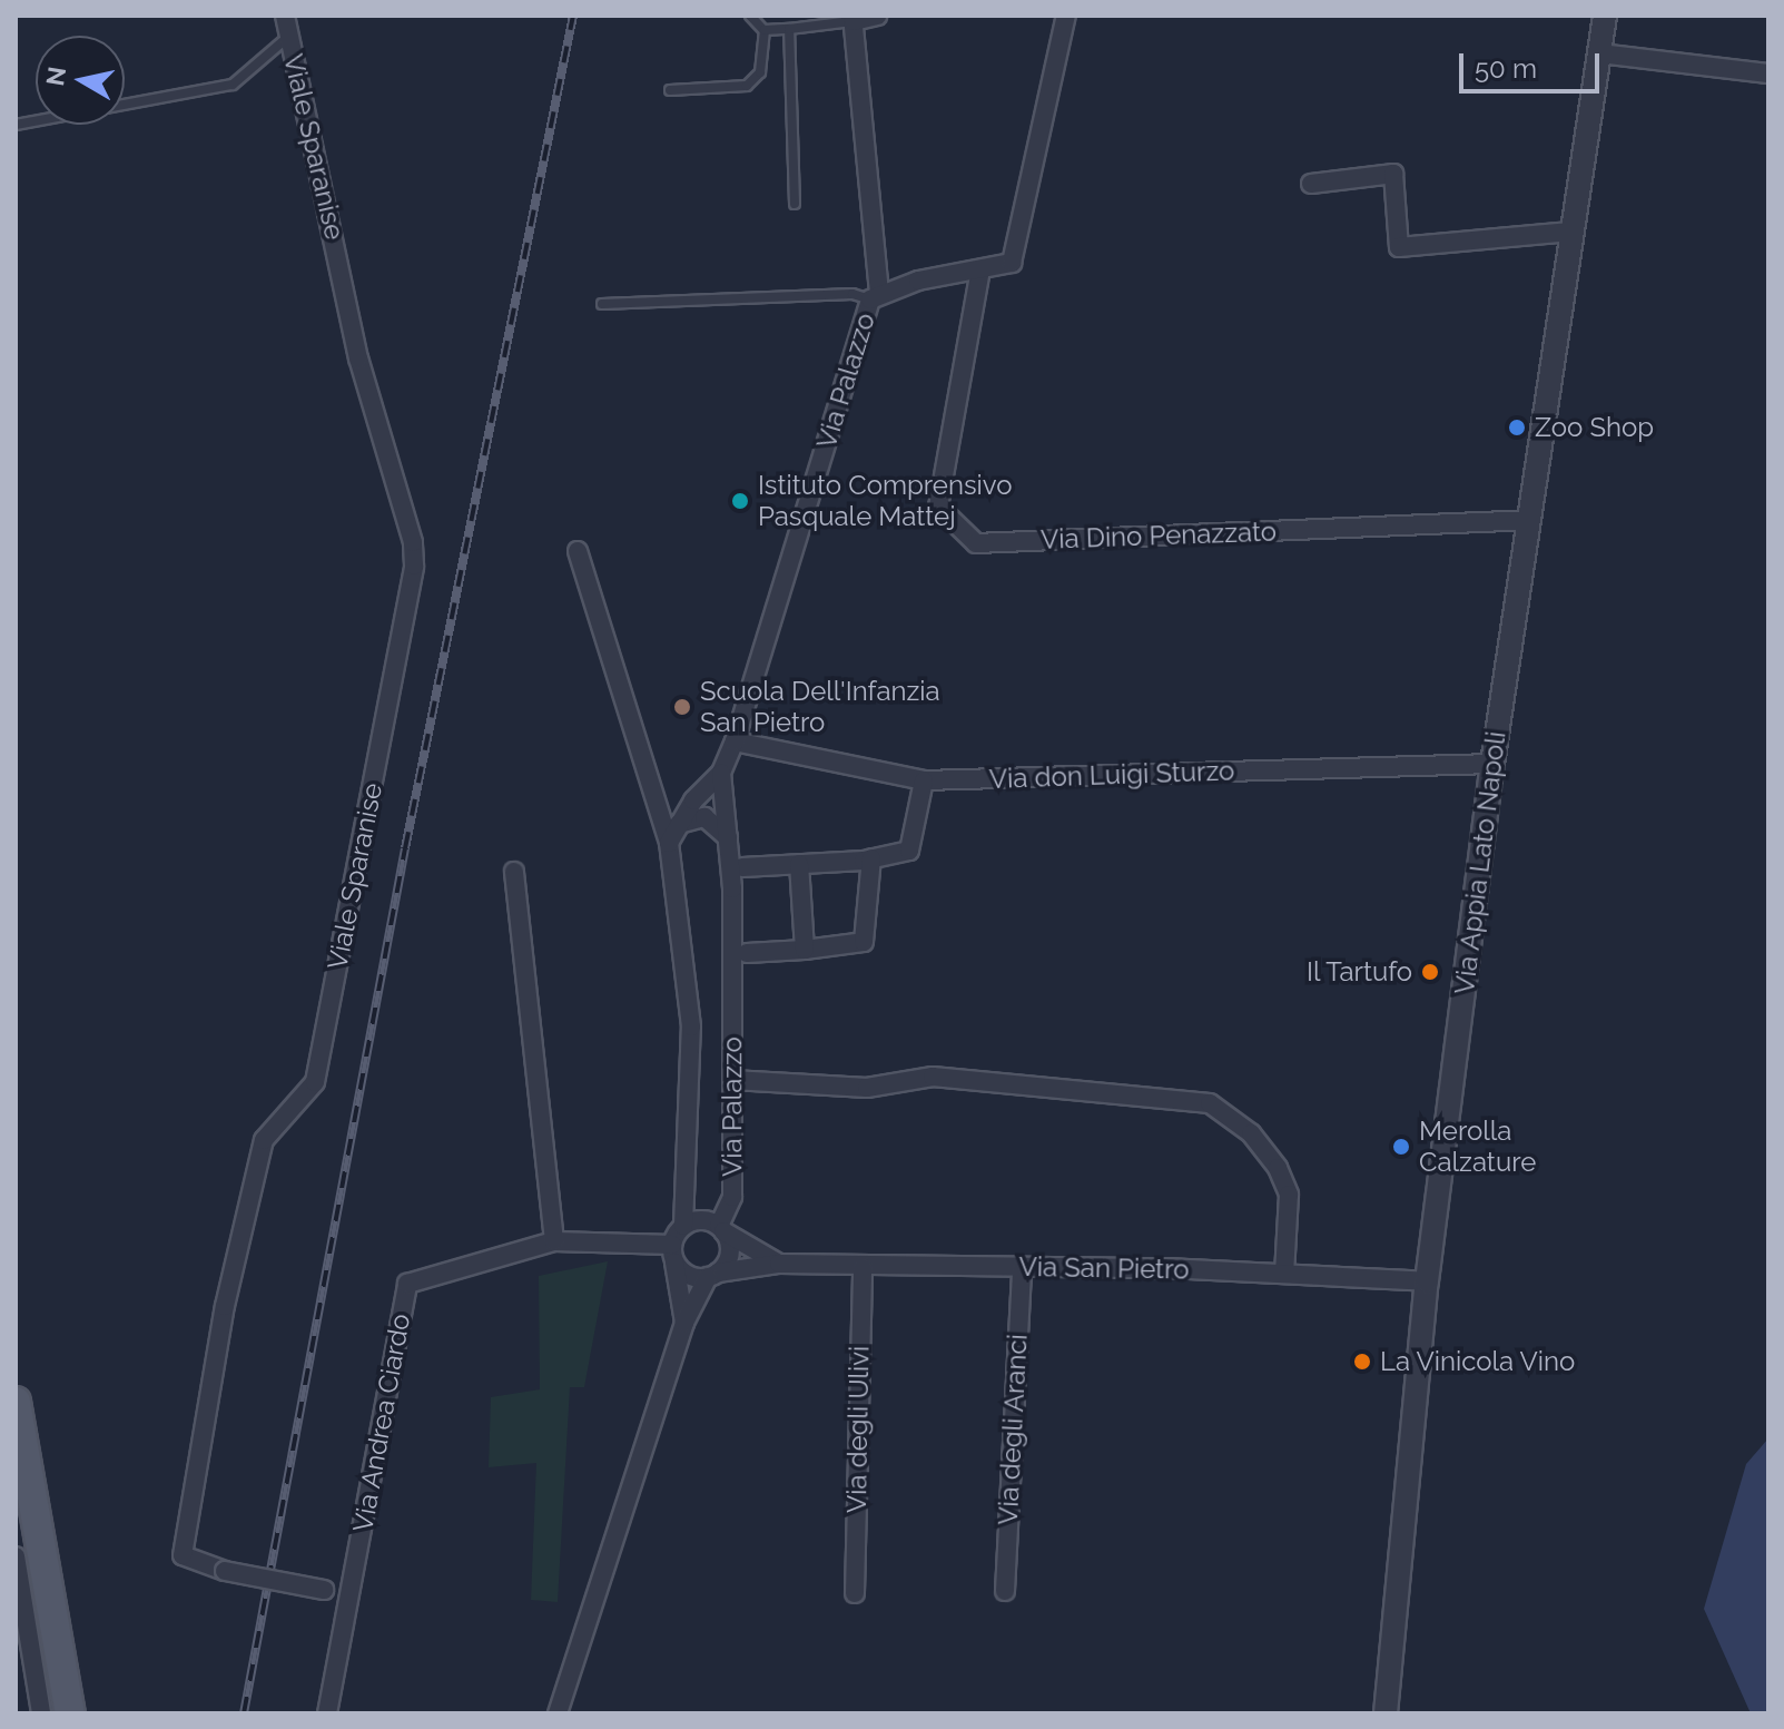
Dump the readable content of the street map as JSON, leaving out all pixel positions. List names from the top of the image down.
{
  "streets": {
    "street": [
      "Viale Sparanise",
      "Via Palazzo",
      "Via Dino Penazzato",
      "Via don Luigi Sturzo",
      "Via Appia Lato Napoli",
      "Via San Pietro",
      "Via Andrea Ciardo",
      "Via degli Ulivi",
      "Via degli Aranci"
    ]
  },
  "crossings": [
    ["Viale Sparanise", "Via Andrea Ciardo"],
    ["Via Palazzo", "Via Dino Penazzato"],
    ["Via Palazzo", "Via don Luigi Sturzo"],
    ["Via Palazzo", "Via San Pietro"],
    ["Via Palazzo", "Via Andrea Ciardo"],
    ["Via Dino Penazzato", "Via Appia Lato Napoli"],
    ["Via don Luigi Sturzo", "Via Appia Lato Napoli"],
    ["Via Appia Lato Napoli", "Via San Pietro"],
    ["Via San Pietro", "Via Andrea Ciardo"],
    ["Via San Pietro", "Via degli Ulivi"],
    ["Via San Pietro", "Via degli Aranci"]
  ],
  "places": [
    "Zoo Shop",
    "Istituto Comprensivo Pasquale Mattej",
    "Scuola Dell'Infanzia San Pietro",
    "Il Tartufo",
    "Merolla Calzature",
    "La Vinicola Vino"
  ],
  "scale_bar": "50 m",
  "north": "left"
}
